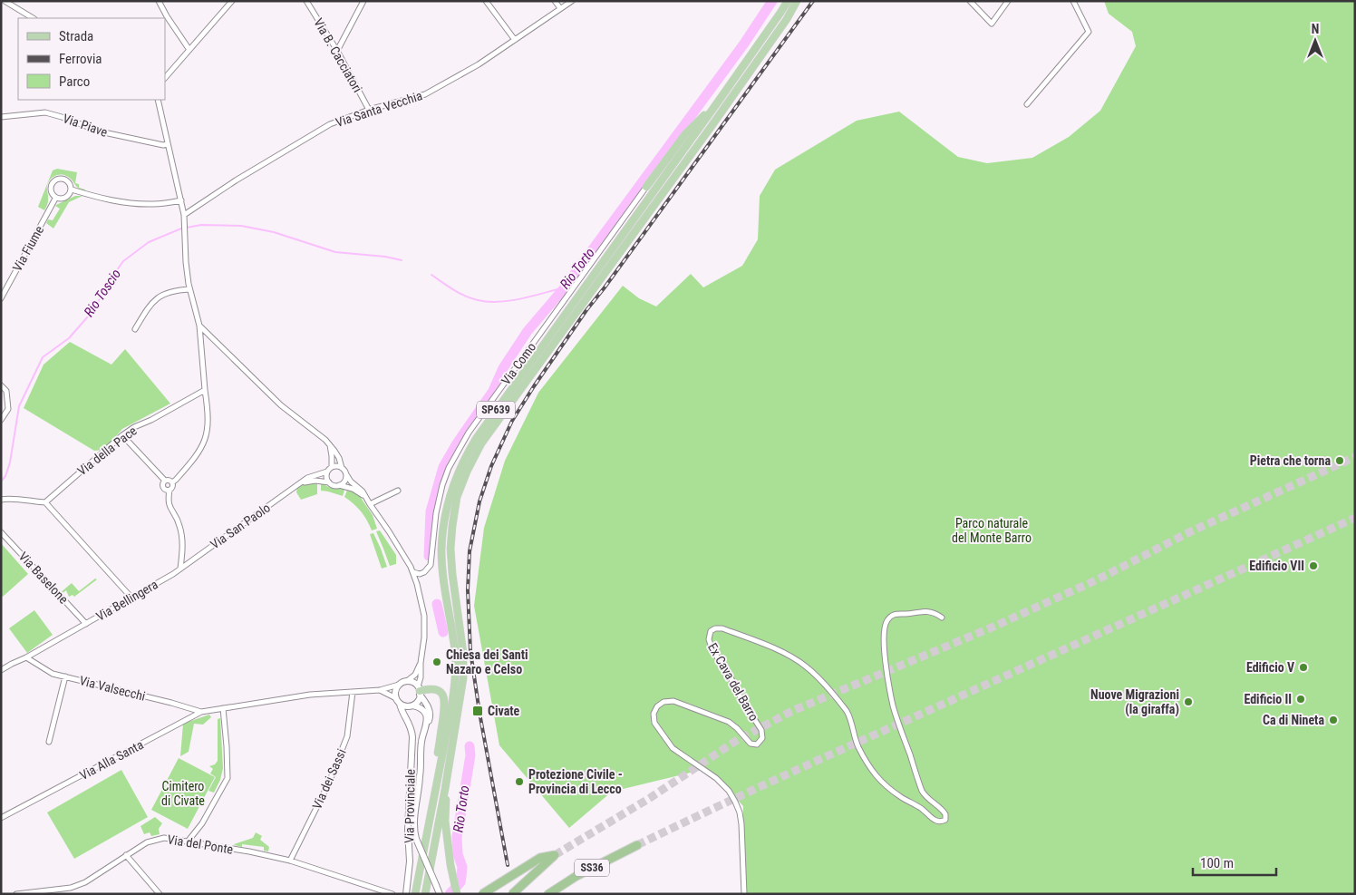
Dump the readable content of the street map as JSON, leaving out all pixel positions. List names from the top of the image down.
{
  "streets": {
    "highway": ["SS36"],
    "main road": ["SP639"],
    "street": [
      "Via B. Cacciatori",
      "Via Santa Vecchia",
      "Via Piave",
      "Via Fiume",
      "Via Como",
      "Via della Pace",
      "Via San Paolo",
      "Via Baselone",
      "Via Bellingera",
      "Ex Cava del Barro",
      "Via Valsecchi",
      "Via Alla Santa",
      "Via dei Sassi",
      "Via Provinciale",
      "Via del Ponte"
    ]
  },
  "crossings": [
    ["Via B. Cacciatori", "Via Santa Vecchia"],
    ["Via San Paolo", "Via Bellingera"],
    ["Via Baselone", "Via Bellingera"],
    ["Via Bellingera", "Via Valsecchi"],
    ["Via Valsecchi", "Via Alla Santa"],
    ["Via dei Sassi", "Via del Ponte"]
  ],
  "water": ["Rio Torto", "Rio Toscio"],
  "parks": ["Parco naturale del Monte Barro", "Cimitero di Civate"],
  "places": {
    "other": [
      "Pietra che torna",
      "Edificio VII",
      "Chiesa dei Santi Nazaro e Celso",
      "Edificio V",
      "Edificio II",
      "Nuove Migrazioni (la giraffa)",
      "Ca di Nineta",
      "Protezione Civile - Provincia di Lecco"
    ],
    "transit": ["Civate"]
  },
  "legend": ["Strada", "Ferrovia", "Parco"],
  "scale_bar": "100 m",
  "north": "top"
}
